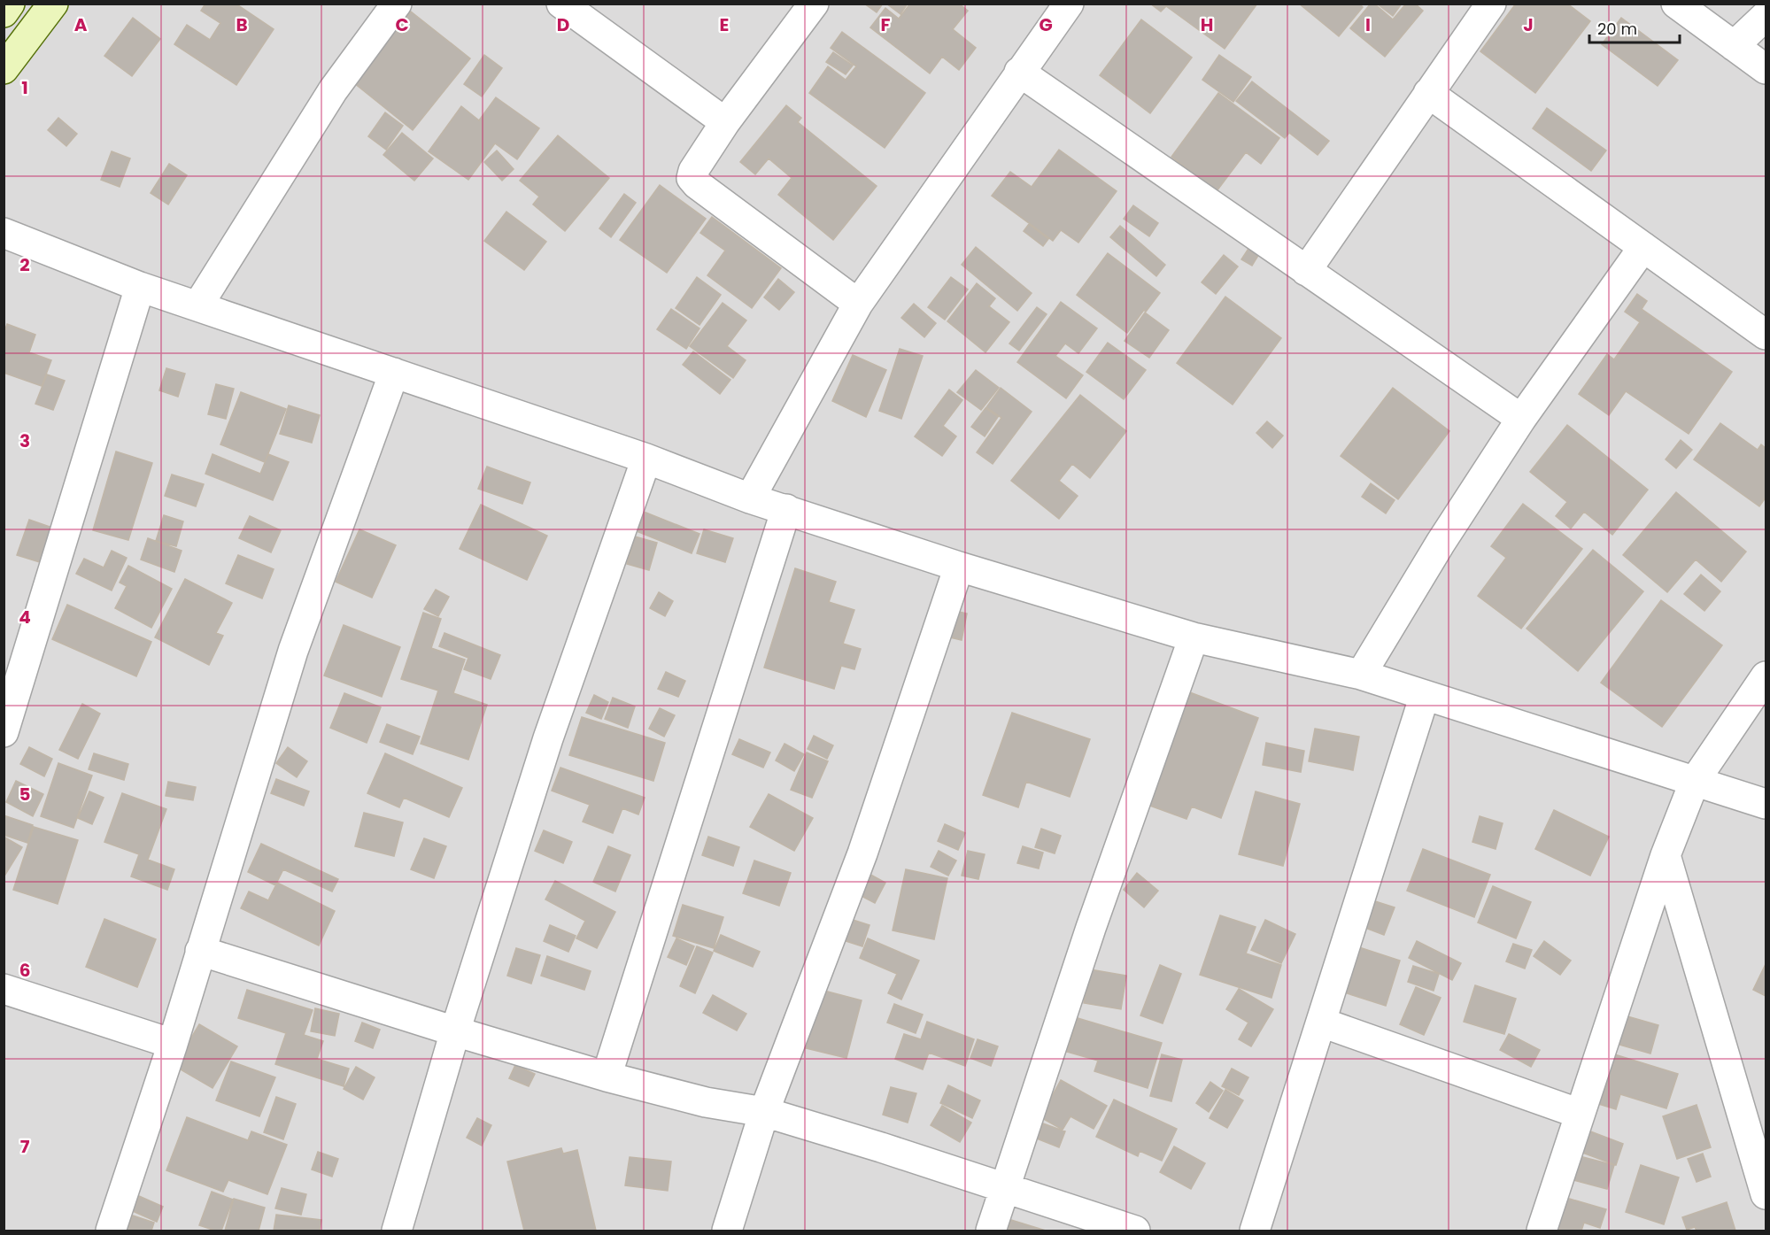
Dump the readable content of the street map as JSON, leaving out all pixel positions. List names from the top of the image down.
{
  "scale_bar": "20 m",
  "grid": {
    "columns": [
      "A",
      "B",
      "C",
      "D",
      "E",
      "F",
      "G",
      "H",
      "I",
      "J"
    ],
    "rows": [
      "1",
      "2",
      "3",
      "4",
      "5",
      "6",
      "7"
    ]
  }
}
